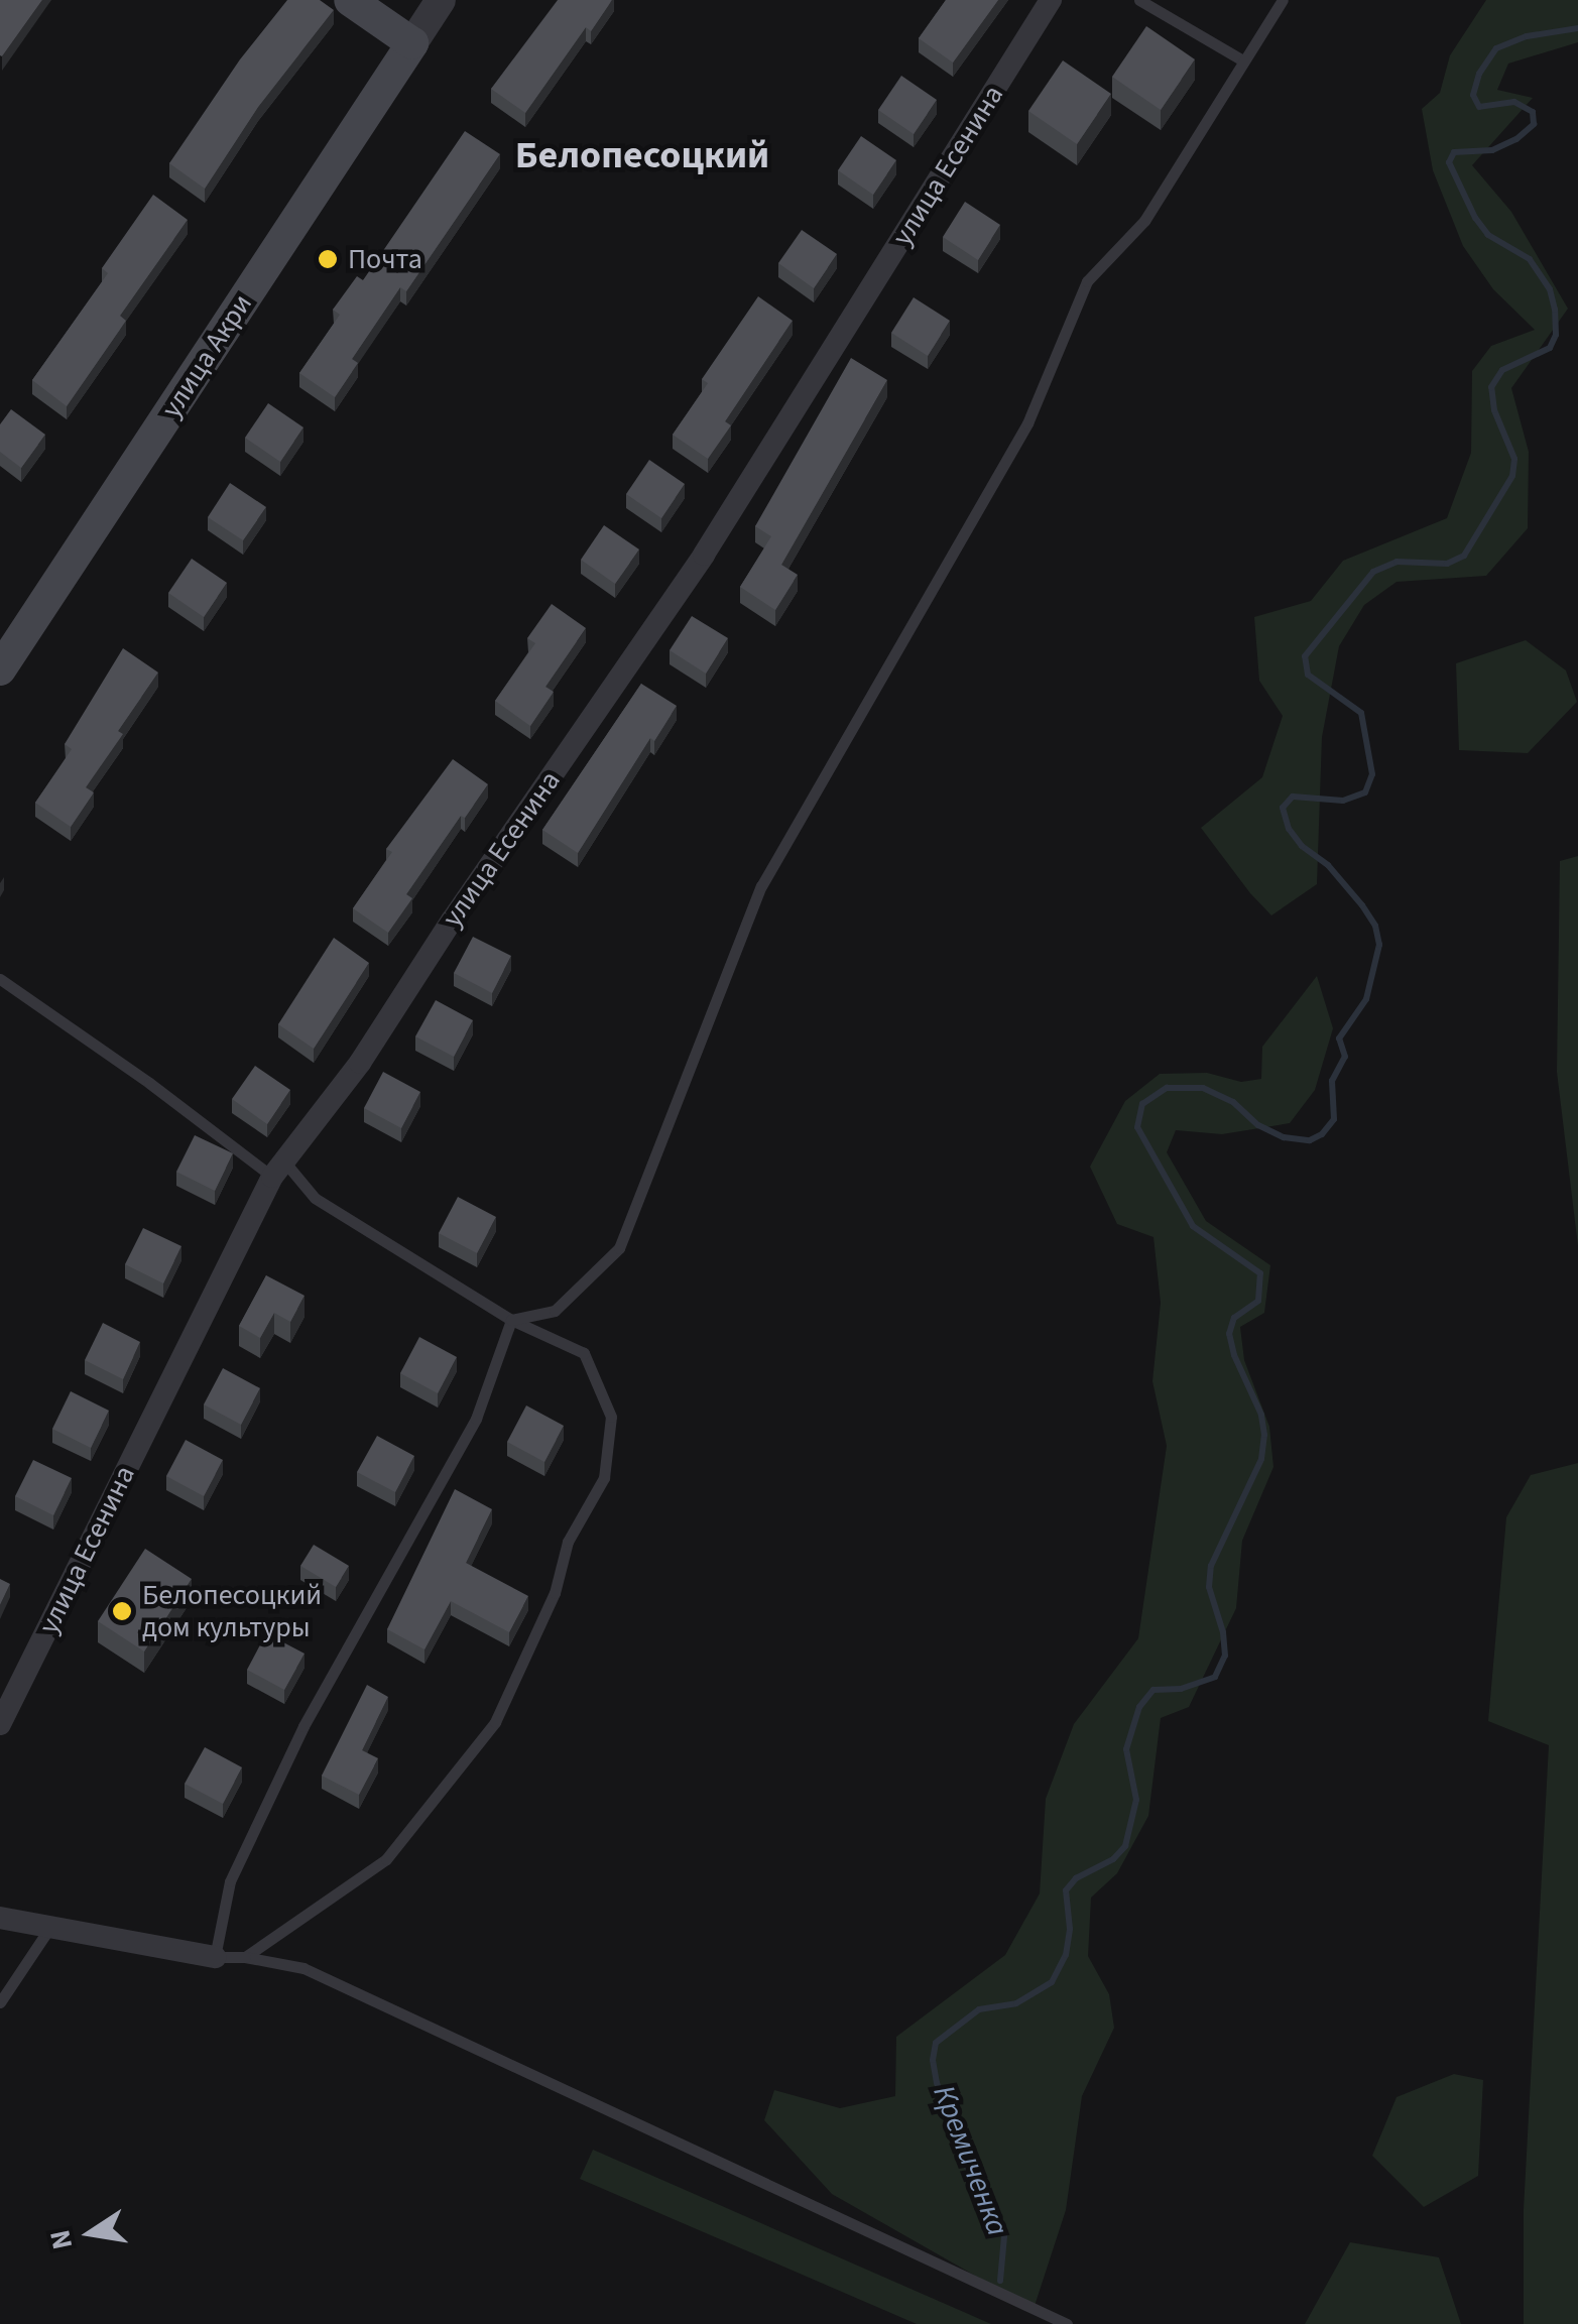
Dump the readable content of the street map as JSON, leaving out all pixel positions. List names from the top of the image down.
{
  "streets": {
    "main road": ["улица Акри"],
    "street": ["улица Есенина"]
  },
  "districts": ["Белопесоцкий"],
  "water": ["Кремиченка"],
  "places": ["Почта", "Белопесоцкий дом культуры"],
  "north": "left"
}
